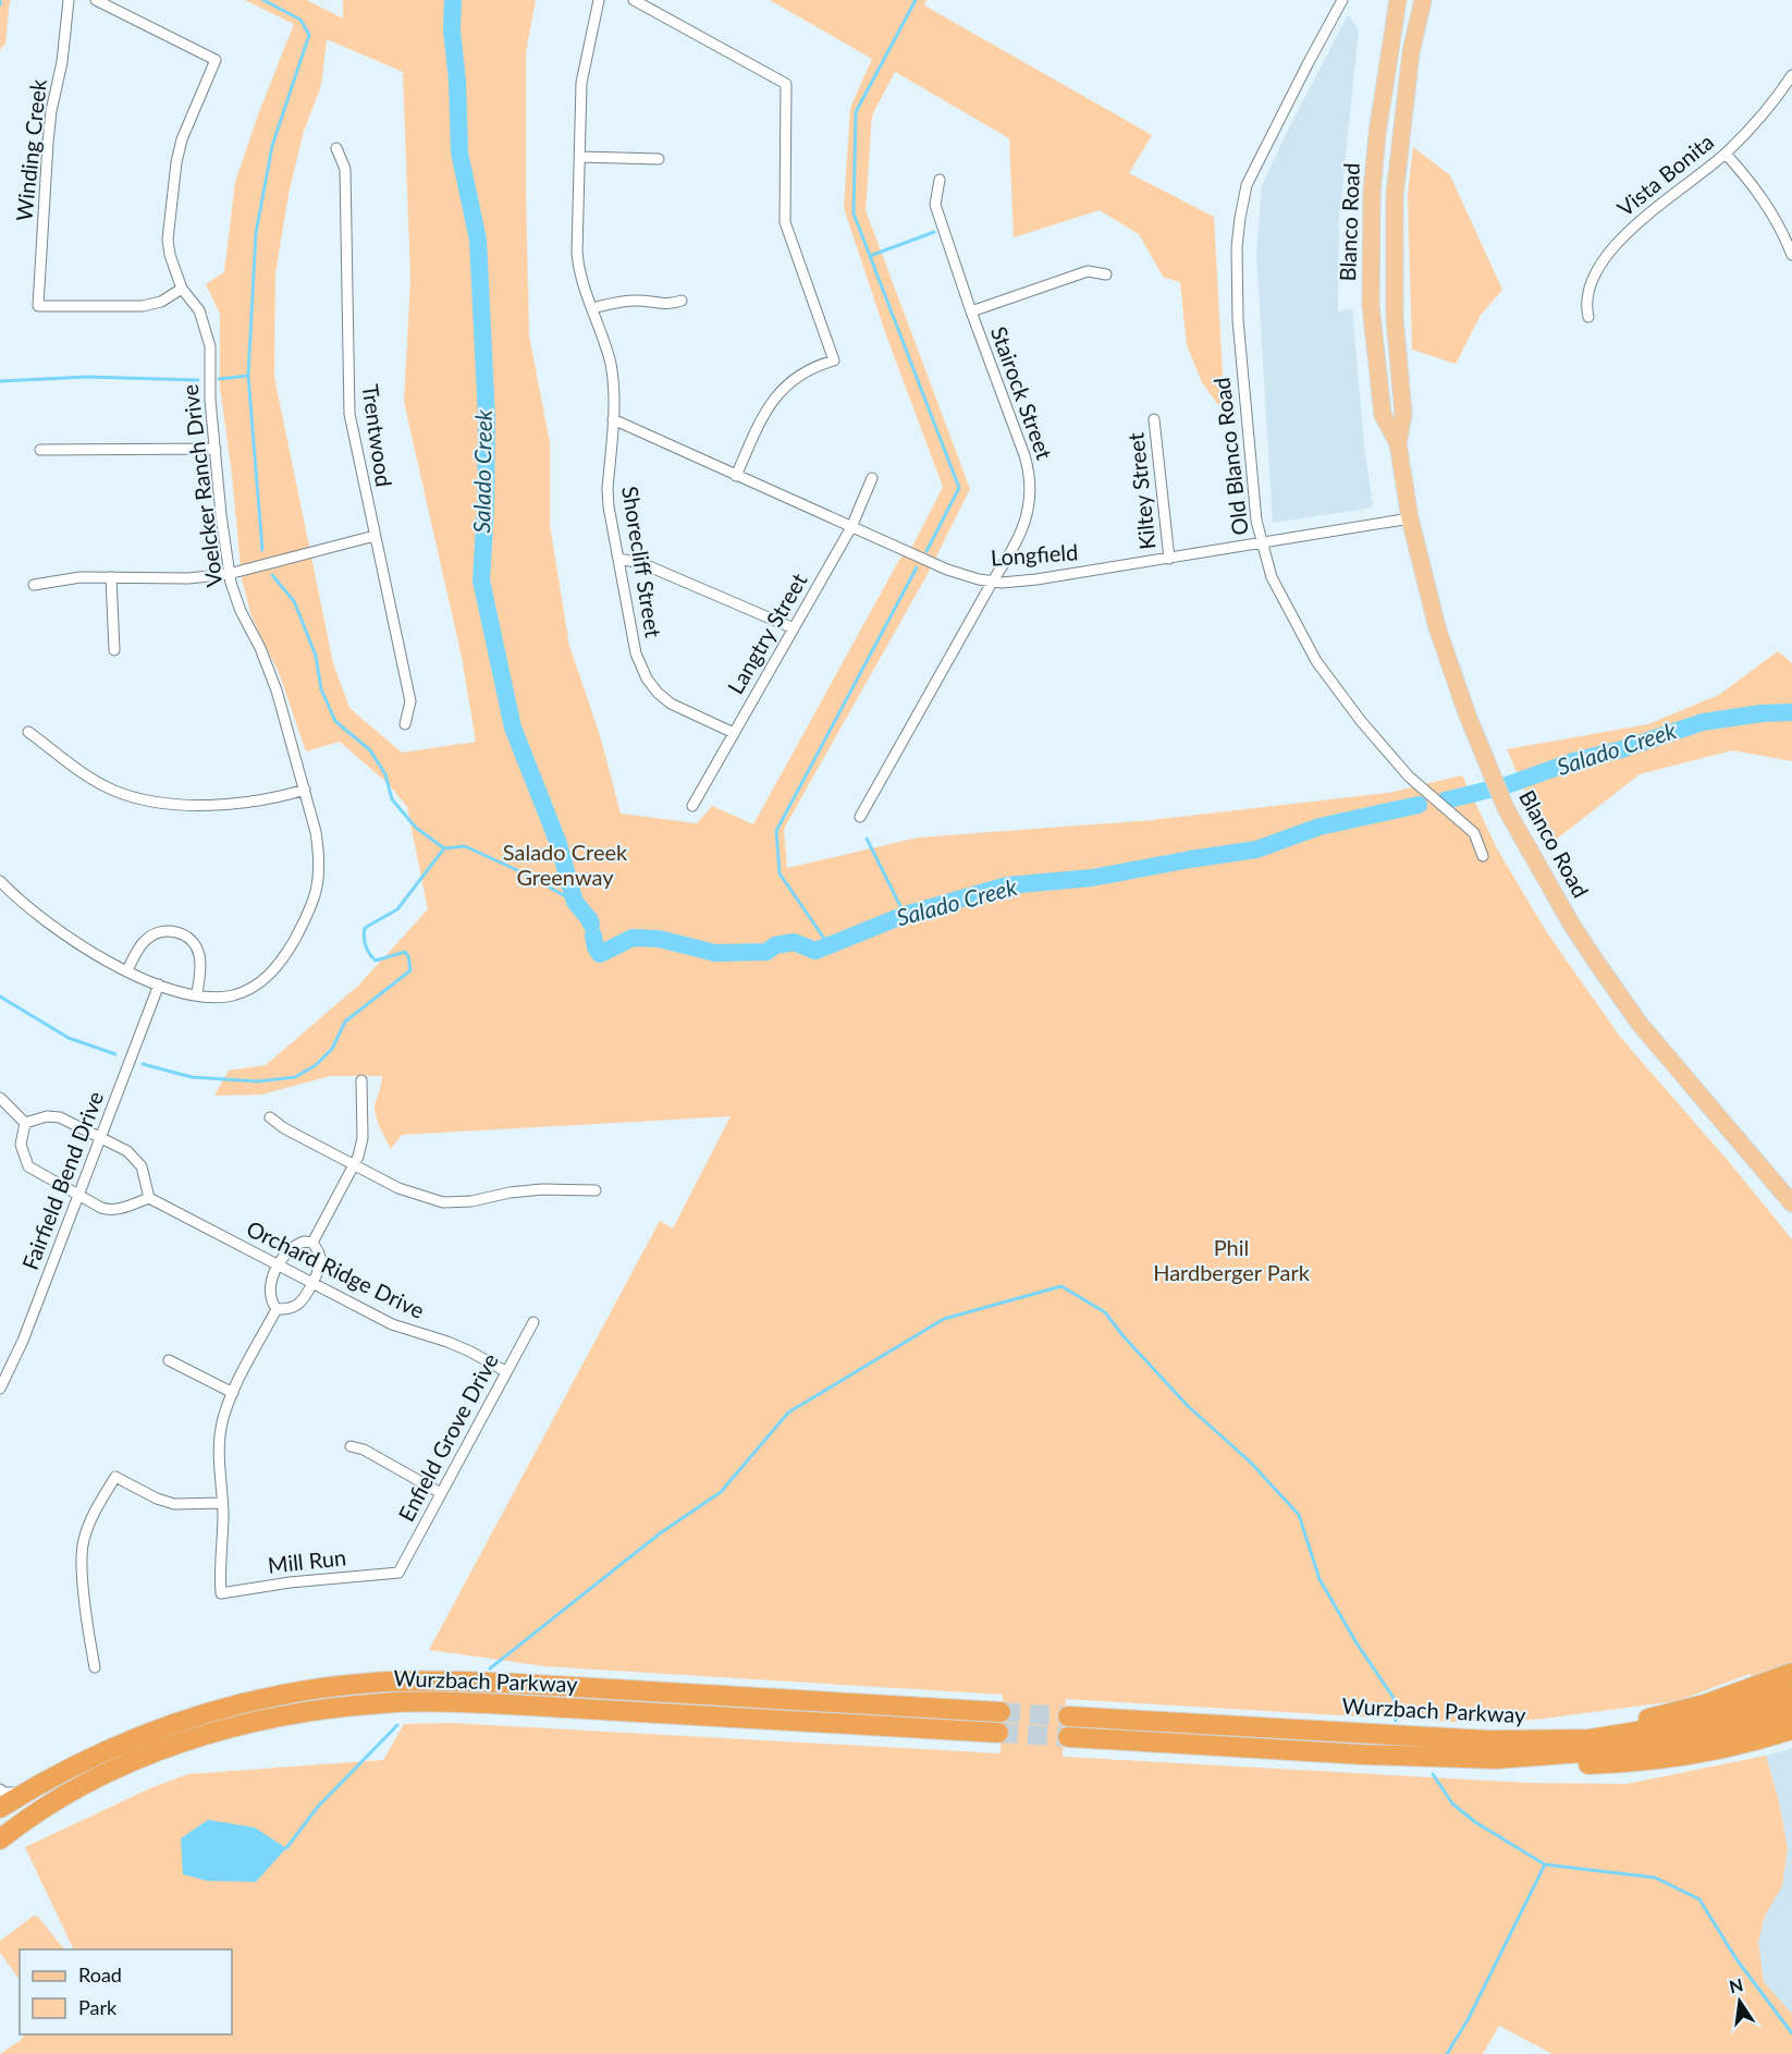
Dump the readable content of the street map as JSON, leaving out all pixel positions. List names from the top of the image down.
{
  "streets": {
    "highway": ["Wurzbach Parkway"],
    "main road": ["Blanco Road"],
    "street": [
      "Winding Creek",
      "Vista Bonita",
      "Stairock Street",
      "Trentwood",
      "Old Blanco Road",
      "Voelcker Ranch Drive",
      "Kiltey Street",
      "Longfield",
      "Shorecliff Street",
      "Langtry Street",
      "Fairfield Bend Drive",
      "Orchard Ridge Drive",
      "Enfield Grove Drive",
      "Mill Run"
    ]
  },
  "crossings": [
    ["Winding Creek", "Voelcker Ranch Drive"],
    ["Blanco Road", "Longfield"],
    ["Stairock Street", "Longfield"],
    ["Old Blanco Road", "Longfield"],
    ["Voelcker Ranch Drive", "Fairfield Bend Drive"],
    ["Kiltey Street", "Longfield"],
    ["Longfield", "Shorecliff Street"],
    ["Longfield", "Langtry Street"],
    ["Shorecliff Street", "Langtry Street"],
    ["Orchard Ridge Drive", "Enfield Grove Drive"],
    ["Enfield Grove Drive", "Mill Run"]
  ],
  "water": ["Salado Creek"],
  "parks": ["Salado Creek Greenway", "Phil Hardberger Park"],
  "legend": ["Road", "Park"],
  "north": "top"
}
